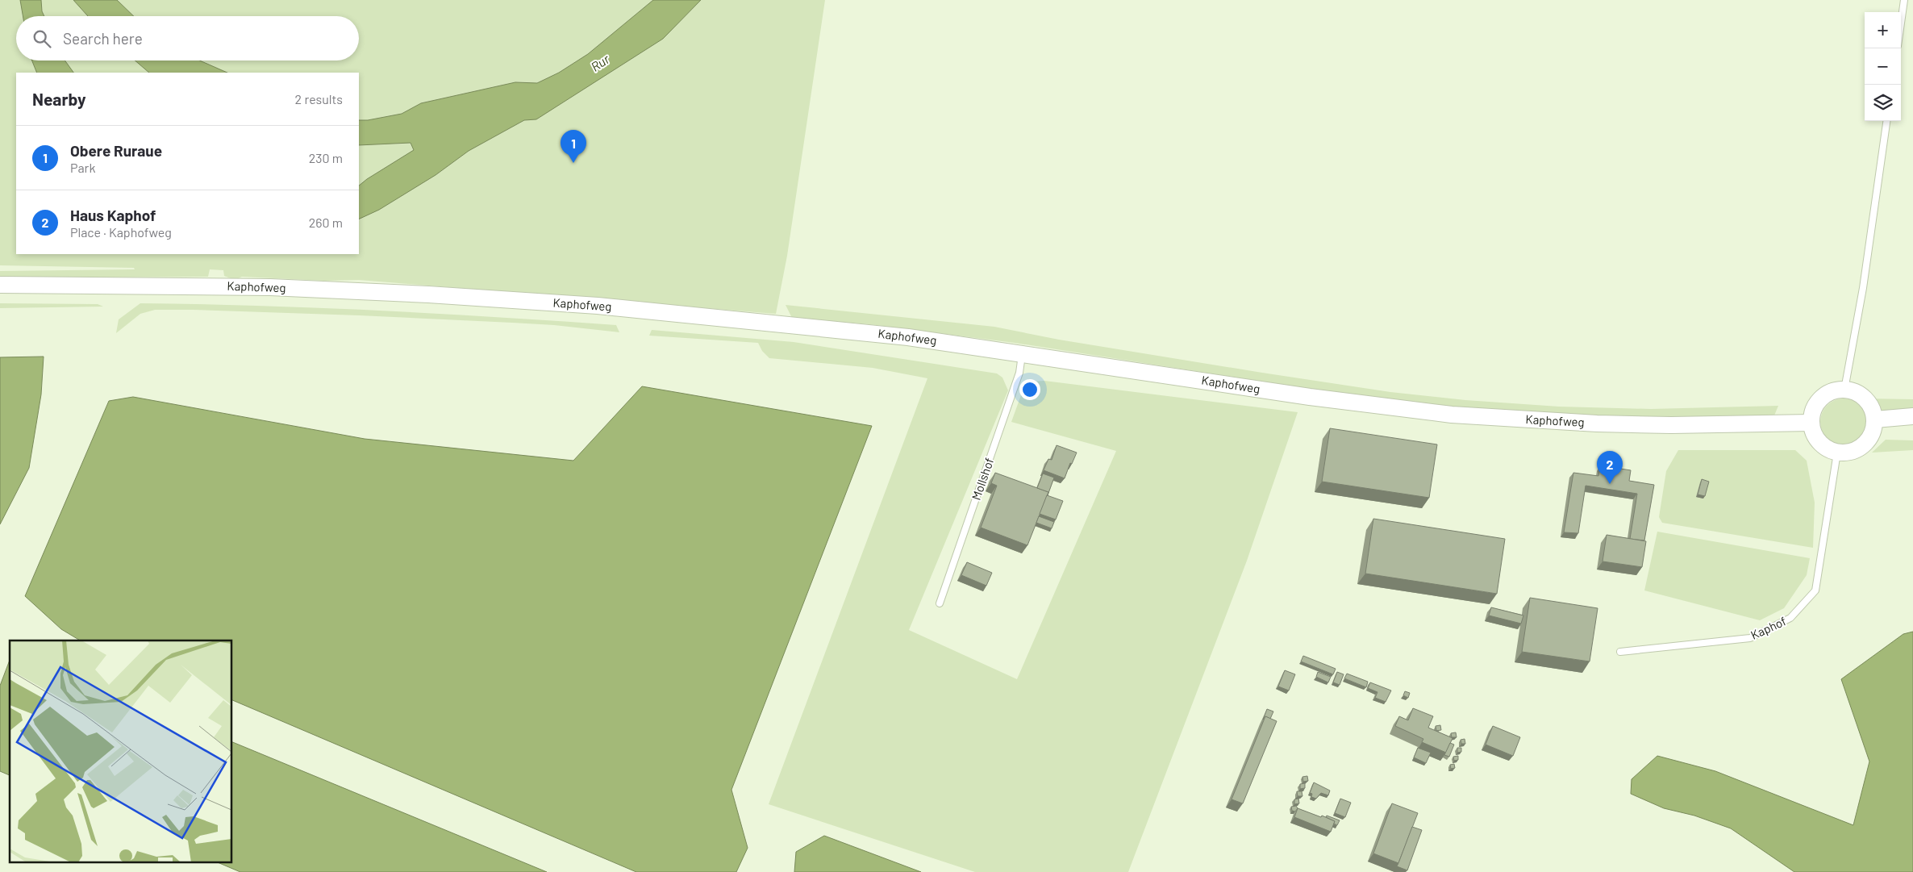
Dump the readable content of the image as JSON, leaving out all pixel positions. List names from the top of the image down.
{
  "streets": {
    "main road": ["Kaphofweg"],
    "lane": ["Mollshof", "Kaphof"]
  },
  "crossings": [
    ["Kaphofweg", "Mollshof"],
    ["Kaphofweg", "Kaphof"]
  ],
  "water": ["Rur"],
  "page": {
    "map_buttons": ["+", "−"],
    "search": "Search here",
    "heading": ["Nearby", "2 results"],
    "list": [
      {
        "mark": "1",
        "name": "Obere Ruraue",
        "note": "Park",
        "value": "230 m"
      },
      {
        "mark": "2",
        "name": "Haus Kaphof",
        "note": "Place · Kaphofweg",
        "value": "260 m"
      }
    ],
    "pins": ["1", "2"]
  }
}
